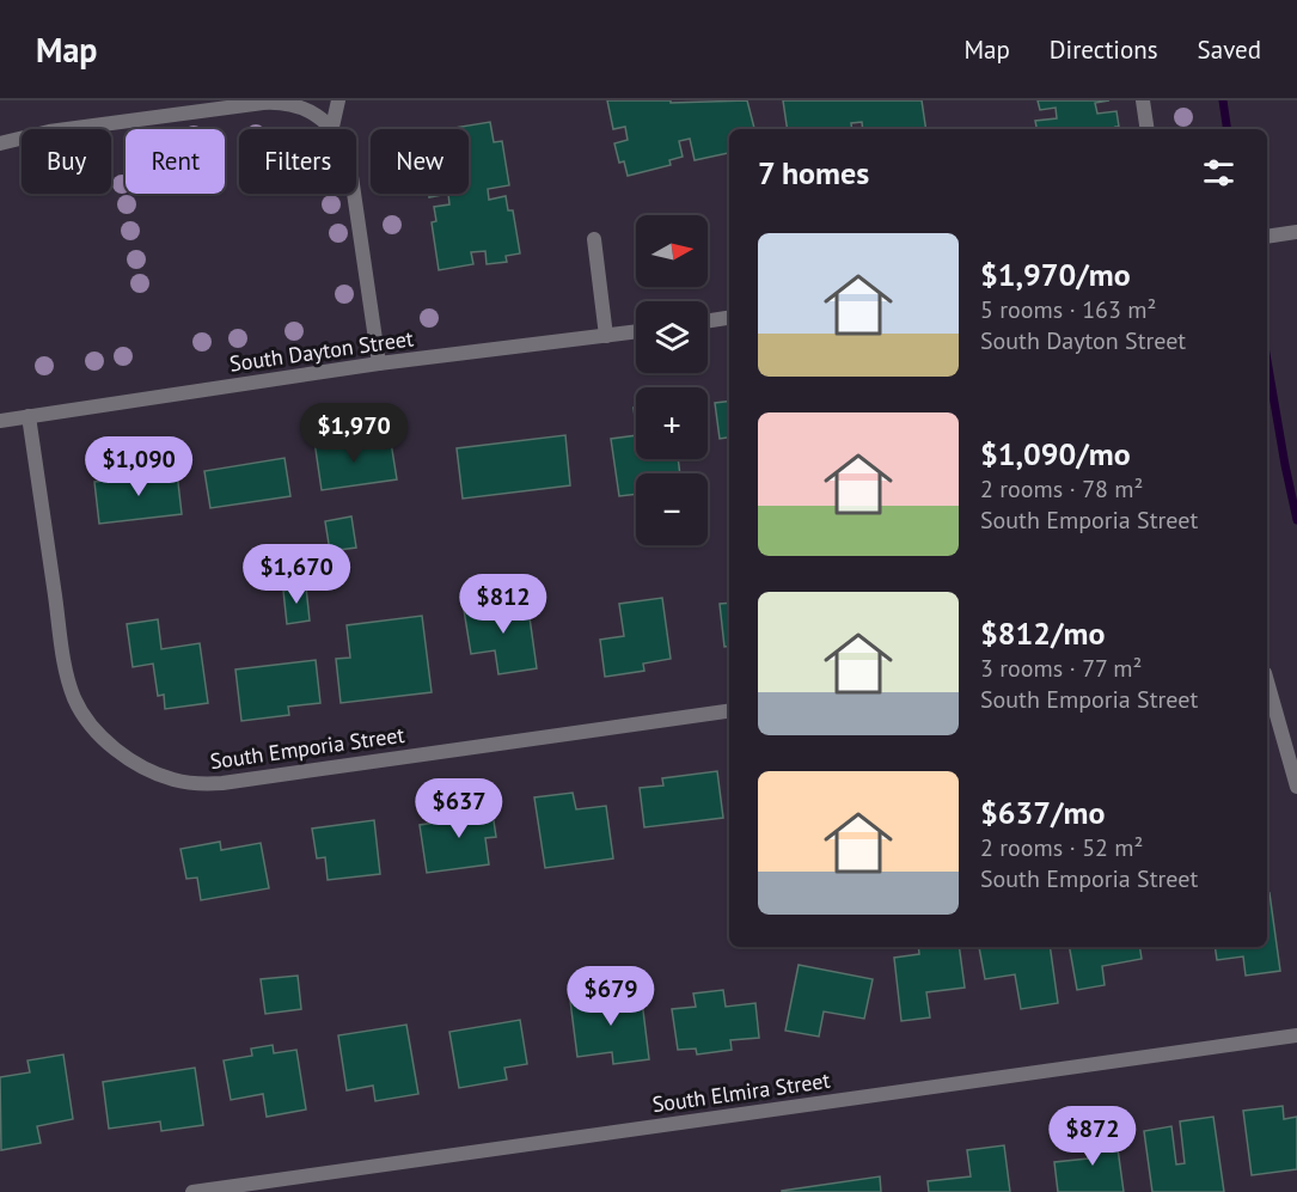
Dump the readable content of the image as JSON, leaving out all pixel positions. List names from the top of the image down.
{
  "streets": {
    "street": ["South Dayton Street", "South Emporia Street", "South Elmira Street"]
  },
  "crossings": [
    ["South Dayton Street", "South Emporia Street"]
  ],
  "north": "right",
  "page": {
    "header": "Map",
    "nav": ["Map", "Directions", "Saved"],
    "chip": [
      "Buy",
      "Rent",
      "Filters",
      "New"
    ],
    "heading": "7 homes",
    "map_buttons": ["+", "−"],
    "list": [
      {
        "name": "$1,970/mo",
        "note": "5 rooms · 163 m² · South Dayton Street"
      },
      {
        "name": "$1,090/mo",
        "note": "2 rooms · 78 m² · South Emporia Street"
      },
      {
        "name": "$812/mo",
        "note": "3 rooms · 77 m² · South Emporia Street"
      },
      {
        "name": "$637/mo",
        "note": "2 rooms · 52 m² · South Emporia Street"
      }
    ],
    "price": [
      "$1,970",
      "$1,090",
      "$1,670",
      "$812",
      "$637",
      "$679",
      "$872"
    ]
  }
}
